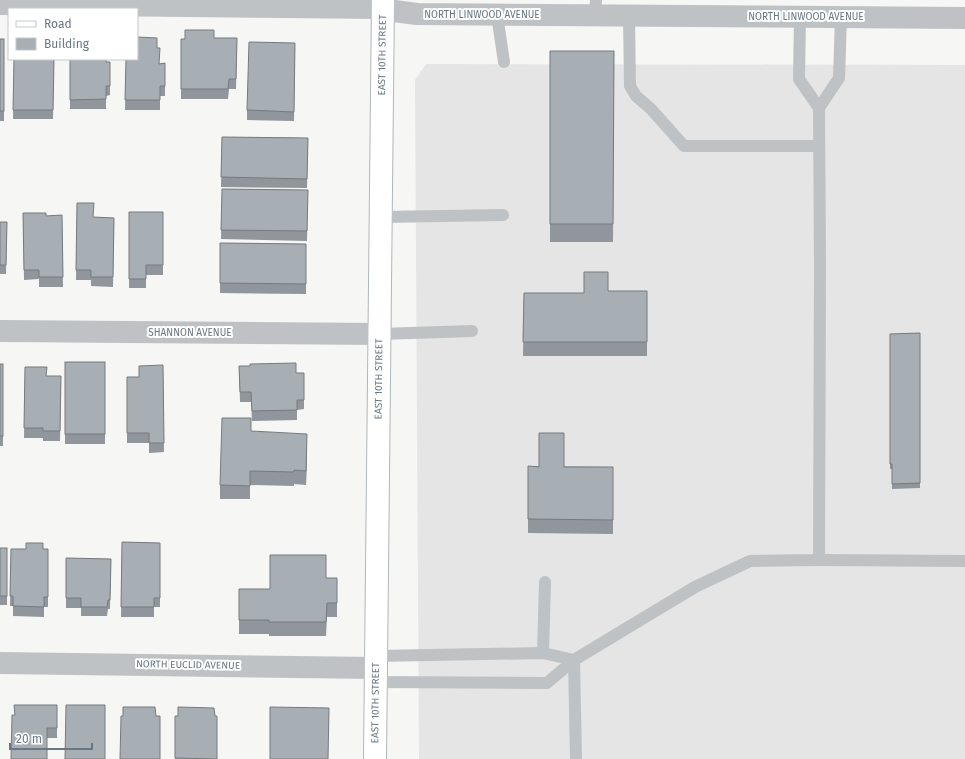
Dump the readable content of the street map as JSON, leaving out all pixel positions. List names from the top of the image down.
{
  "streets": {
    "main road": ["EAST 10TH STREET"],
    "street": ["NORTH LINWOOD AVENUE", "SHANNON AVENUE", "NORTH EUCLID AVENUE"]
  },
  "crossings": [
    ["NORTH LINWOOD AVENUE", "EAST 10TH STREET"],
    ["EAST 10TH STREET", "SHANNON AVENUE"],
    ["EAST 10TH STREET", "NORTH EUCLID AVENUE"]
  ],
  "legend": ["Road", "Building"],
  "scale_bar": "20 m"
}
